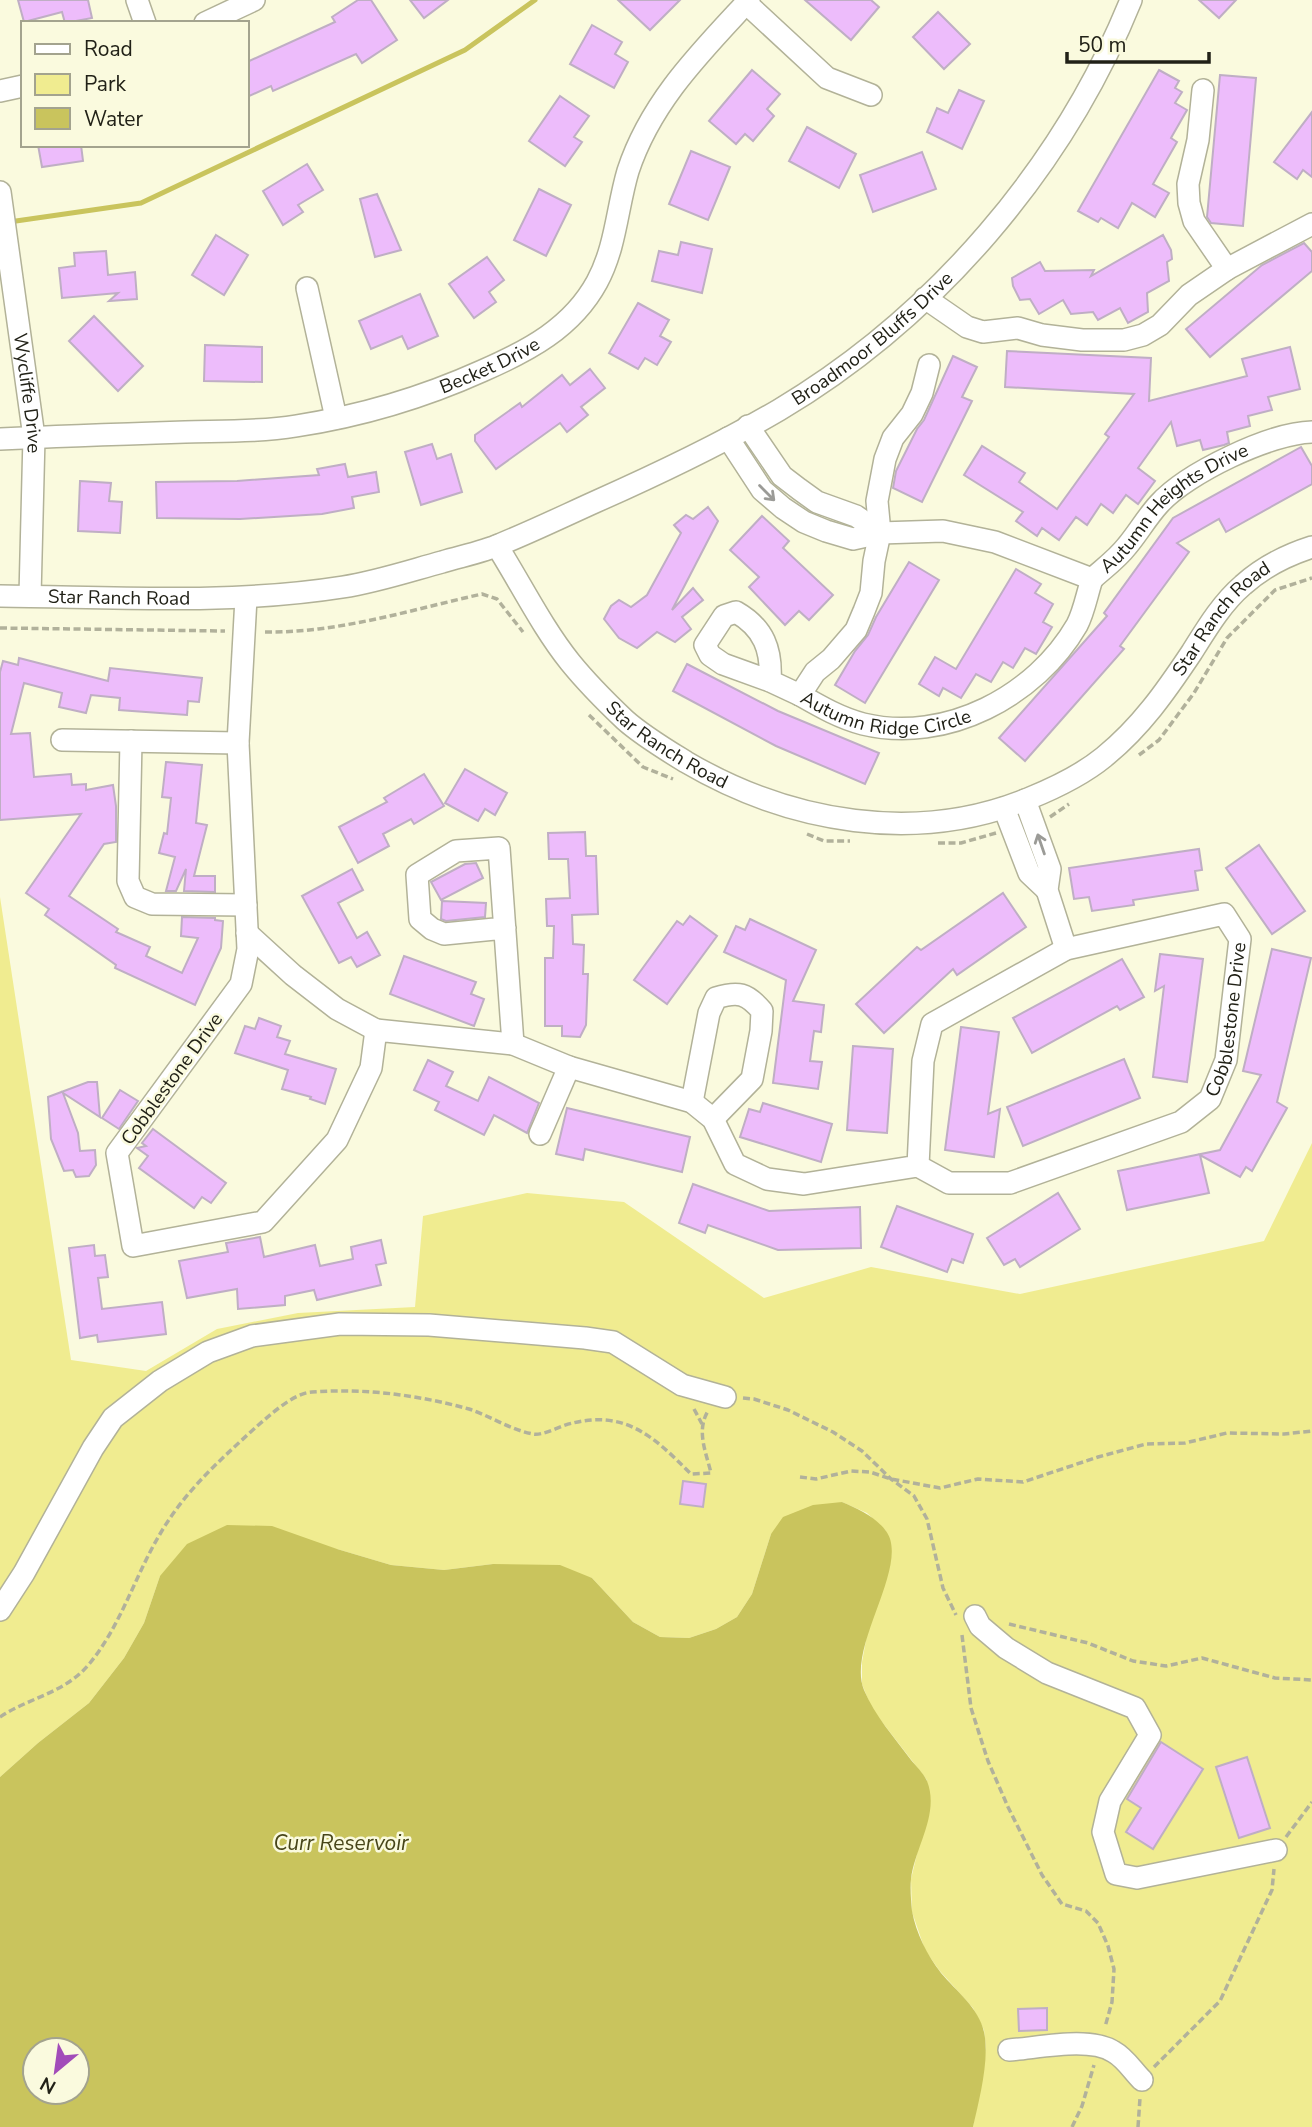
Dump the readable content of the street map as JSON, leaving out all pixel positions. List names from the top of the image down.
{
  "streets": {
    "street": [
      "Broadmoor Bluffs Drive",
      "Becket Drive",
      "Wycliffe Drive",
      "Autumn Heights Drive",
      "Star Ranch Road",
      "Autumn Ridge Circle",
      "Cobblestone Drive"
    ]
  },
  "crossings": [
    ["Broadmoor Bluffs Drive", "Autumn Heights Drive"],
    ["Broadmoor Bluffs Drive", "Star Ranch Road"],
    ["Becket Drive", "Wycliffe Drive"],
    ["Wycliffe Drive", "Star Ranch Road"],
    ["Autumn Heights Drive", "Autumn Ridge Circle"],
    ["Star Ranch Road", "Cobblestone Drive"]
  ],
  "water": ["Curr Reservoir"],
  "legend": ["Road", "Park", "Water"],
  "scale_bar": "50 m",
  "north": "bottom left"
}
